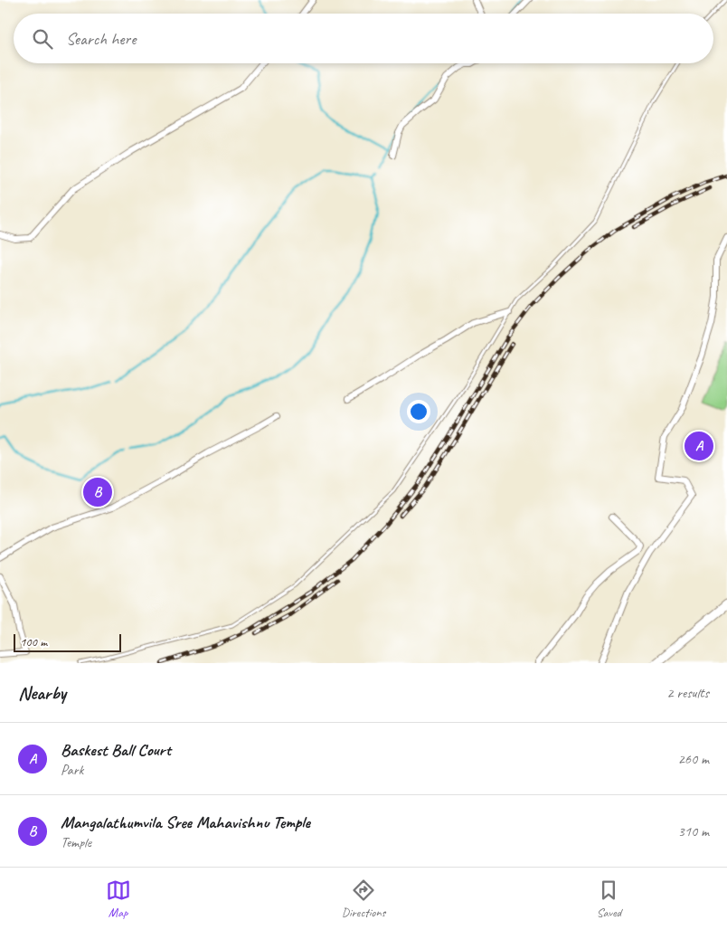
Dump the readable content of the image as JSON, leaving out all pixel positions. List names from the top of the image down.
{
  "scale_bar": "100 m",
  "page": {
    "search": "Search here",
    "pins": ["A", "B"],
    "scale": "100 m",
    "heading": ["Nearby", "2 results"],
    "list": [
      {
        "mark": "A",
        "name": "Baskest Ball Court",
        "note": "Park",
        "value": "260 m"
      },
      {
        "mark": "B",
        "name": "Mangalathumvila Sree Mahavishnu Temple",
        "note": "Temple",
        "value": "310 m"
      }
    ],
    "nav": ["Map", "Directions", "Saved"]
  }
}
